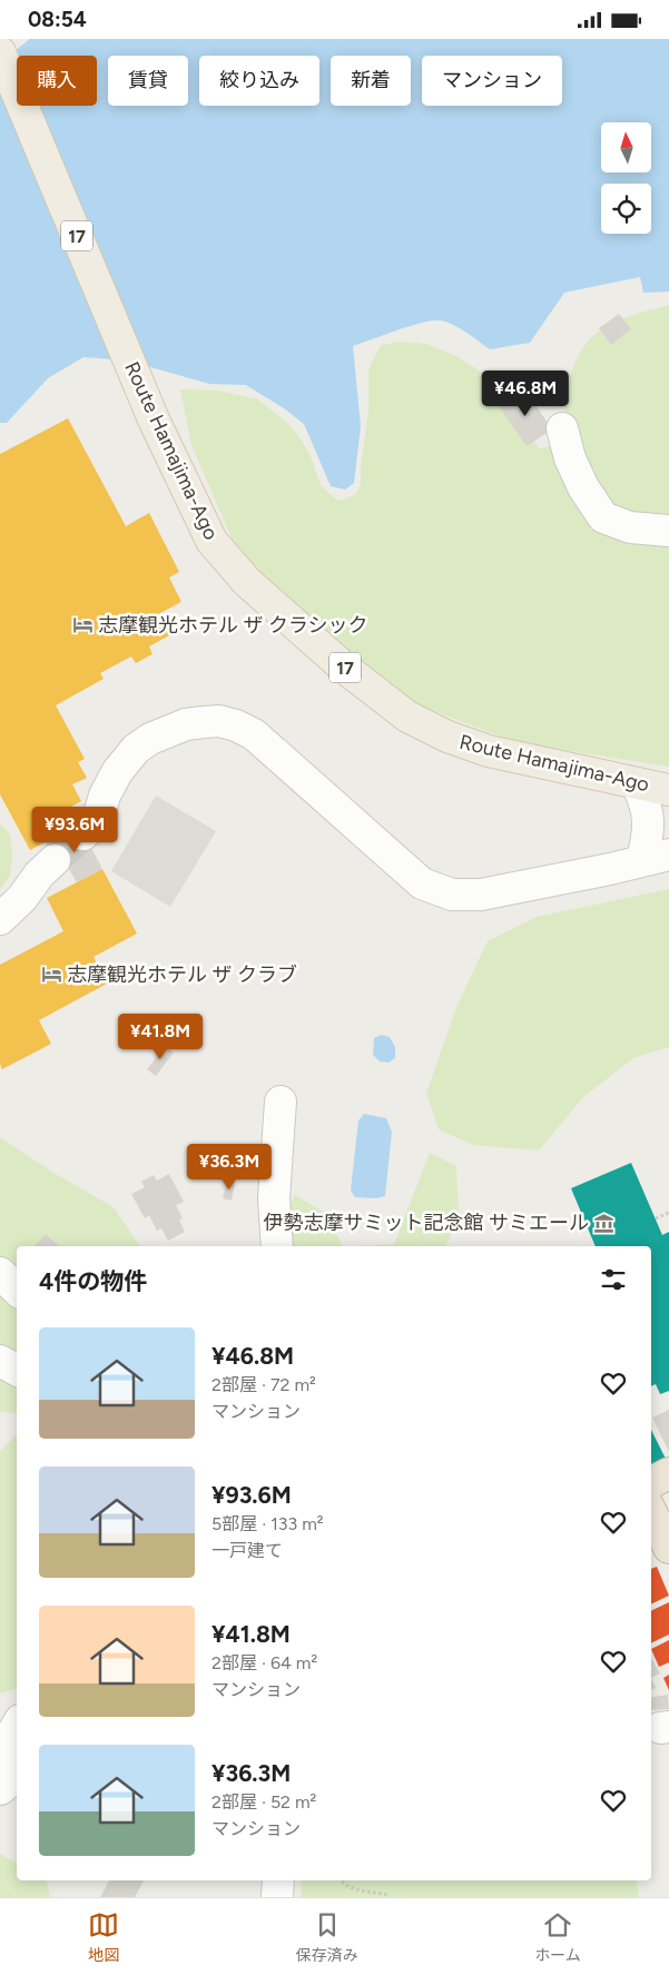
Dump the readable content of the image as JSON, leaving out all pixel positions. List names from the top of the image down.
{
  "streets": {
    "main road": ["17", "Route Hamajima-Ago"]
  },
  "places": {
    "hotel": ["志摩観光ホテル ザ クラシック", "志摩観光ホテル ザ クラブ"],
    "museum": ["伊勢志摩サミット記念館 サミエール"]
  },
  "north": "top",
  "page": {
    "status": "08:54",
    "chip": [
      "購入",
      "賃貸",
      "絞り込み",
      "新着",
      "マンション"
    ],
    "price": [
      "¥46.8M",
      "¥93.6M",
      "¥41.8M",
      "¥36.3M"
    ],
    "heading": "4件の物件",
    "list": [
      {
        "name": "¥46.8M",
        "note": "2部屋 · 72 m² · マンション"
      },
      {
        "name": "¥93.6M",
        "note": "5部屋 · 133 m² · 一戸建て"
      },
      {
        "name": "¥41.8M",
        "note": "2部屋 · 64 m² · マンション"
      },
      {
        "name": "¥36.3M",
        "note": "2部屋 · 52 m² · マンション"
      }
    ],
    "tabs": ["地図", "保存済み", "ホーム"]
  }
}
